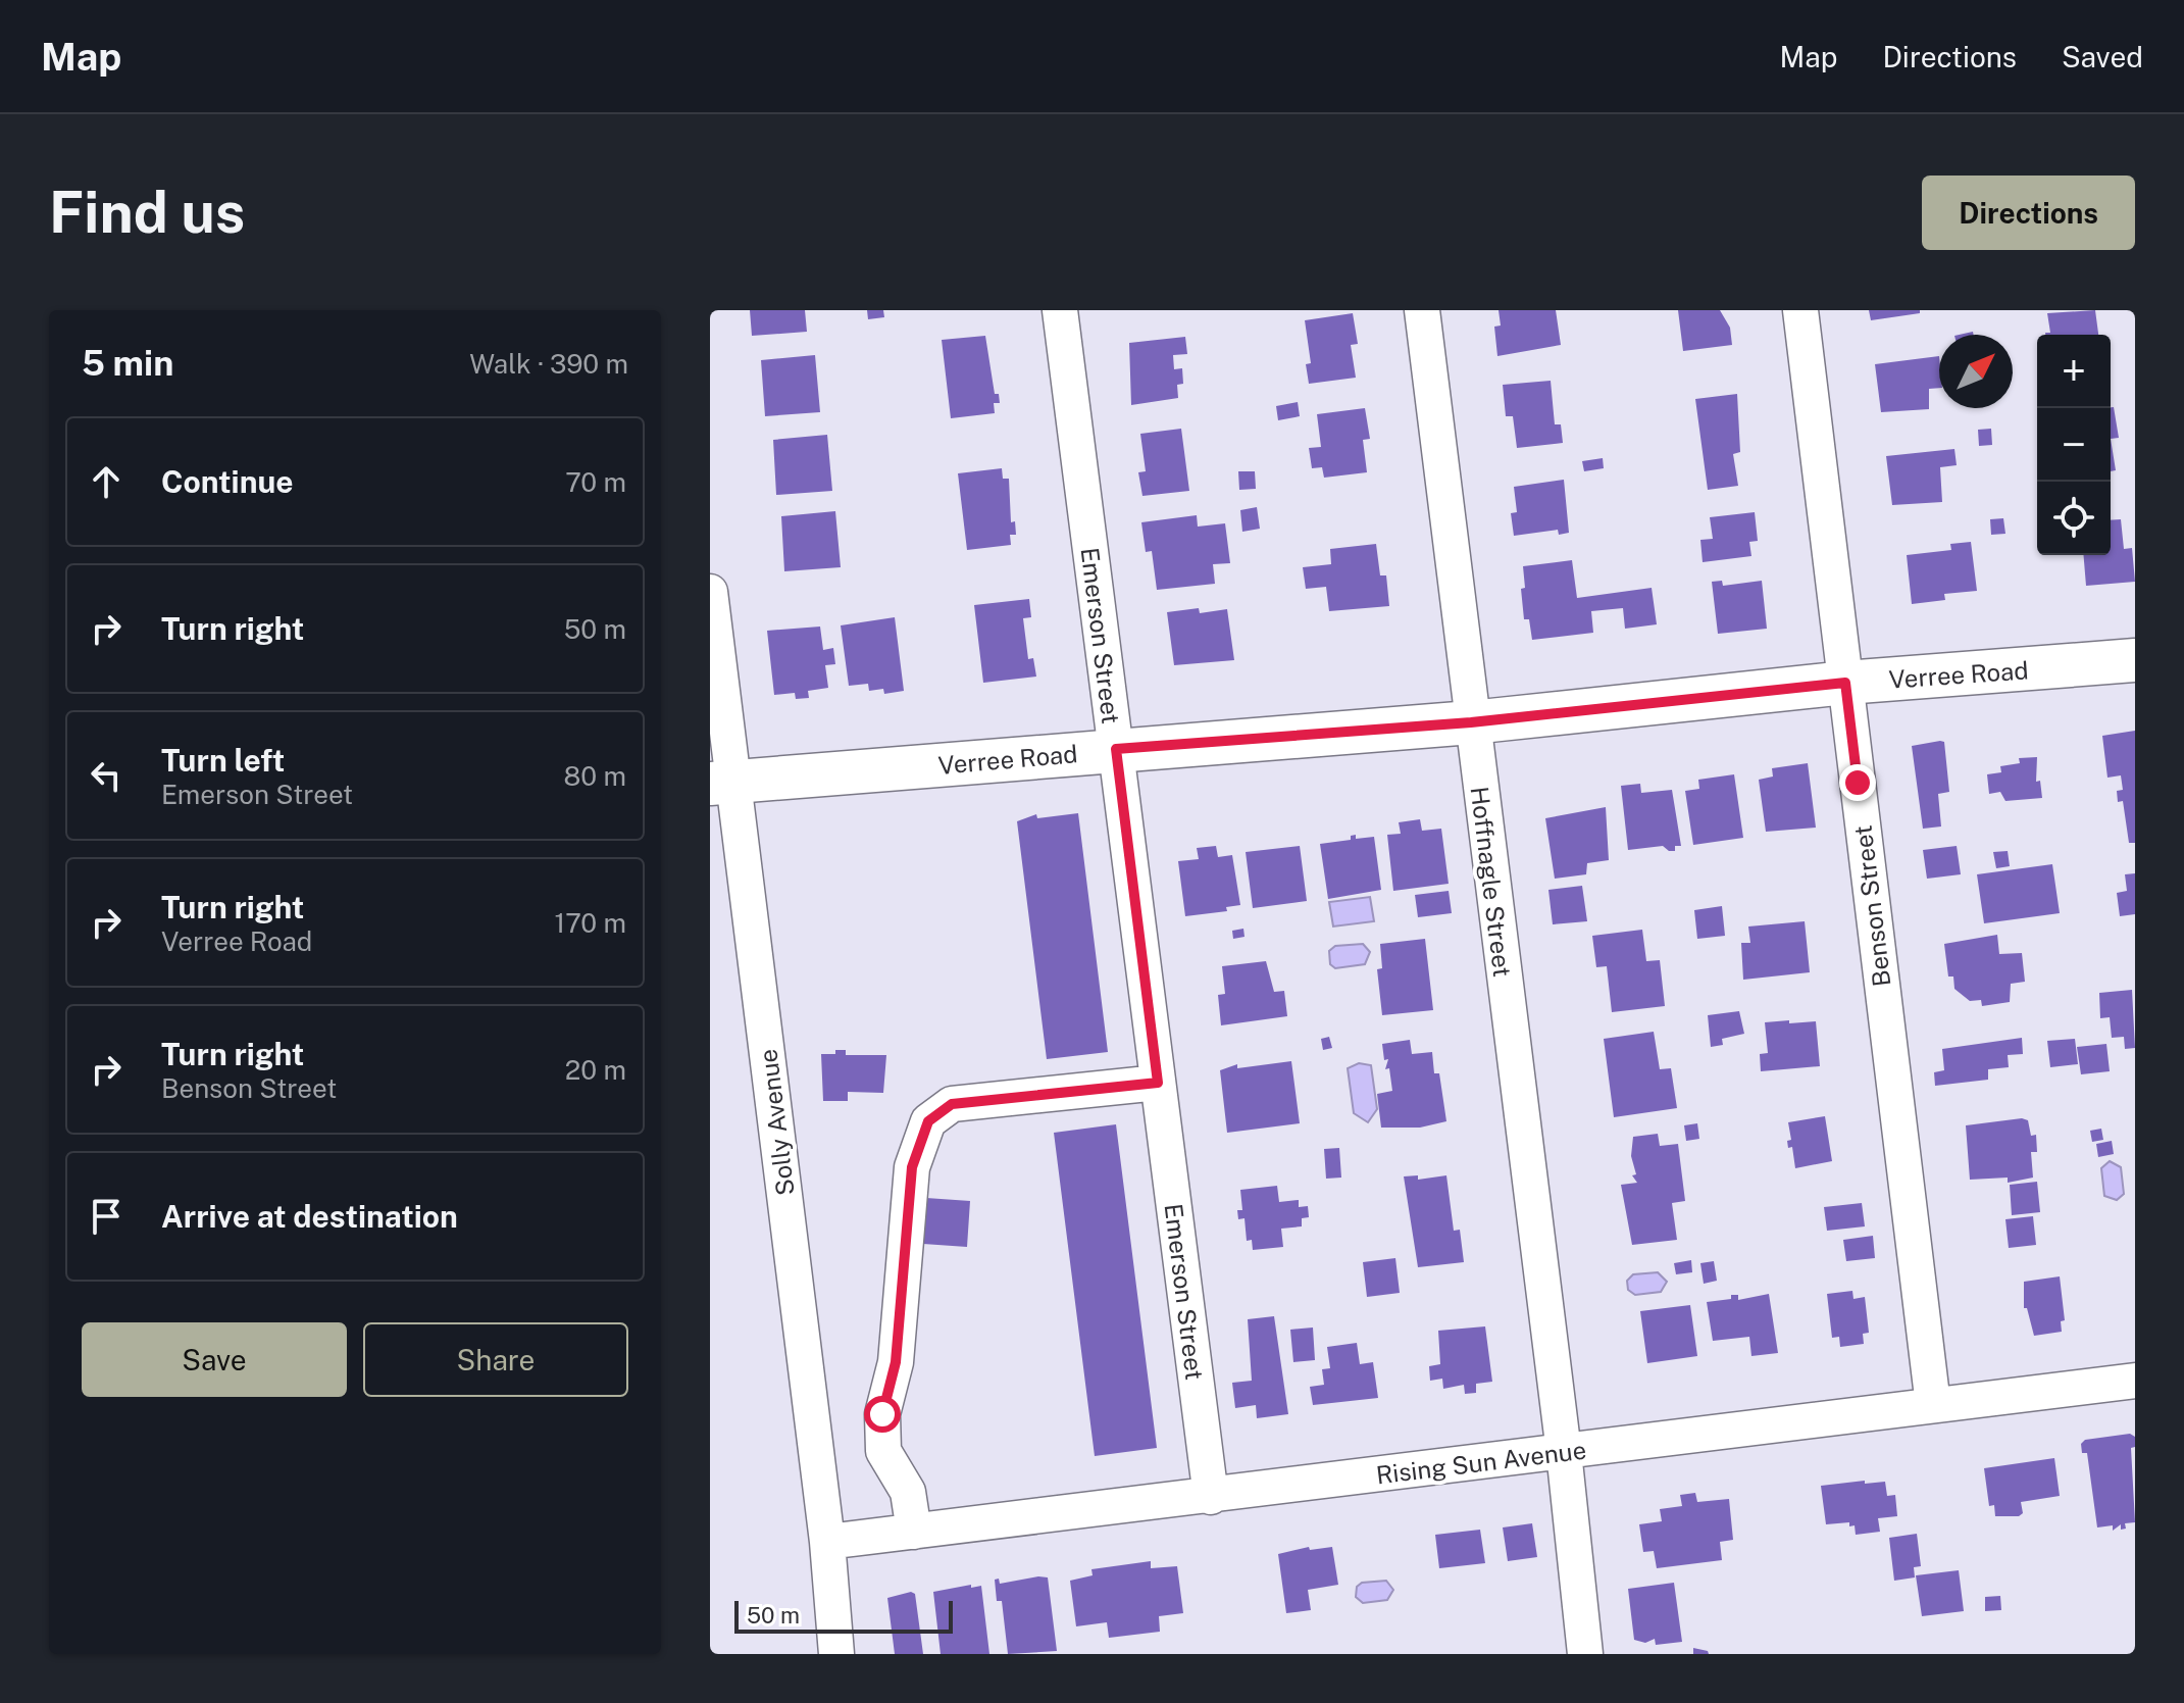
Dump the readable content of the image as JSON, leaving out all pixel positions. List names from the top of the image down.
{
  "streets": {
    "main road": ["Verree Road"],
    "street": [
      "Emerson Street",
      "Hoffnagle Street",
      "Benson Street",
      "Solly Avenue",
      "Rising Sun Avenue"
    ]
  },
  "crossings": [
    ["Emerson Street", "Verree Road"],
    ["Emerson Street", "Rising Sun Avenue"],
    ["Verree Road", "Hoffnagle Street"],
    ["Verree Road", "Benson Street"],
    ["Verree Road", "Solly Avenue"],
    ["Hoffnagle Street", "Rising Sun Avenue"],
    ["Benson Street", "Rising Sun Avenue"],
    ["Solly Avenue", "Rising Sun Avenue"]
  ],
  "scale_bar": "50 m",
  "north": "top right",
  "page": {
    "header": "Map",
    "nav": ["Map", "Directions", "Saved"],
    "buttons": [
      "Directions",
      ["Save", "Share"]
    ],
    "title": "Find us",
    "heading": ["5 min", "Walk · 390 m"],
    "map_buttons": ["+", "−"],
    "list": [
      ["Continue", "70 m"],
      ["Turn right", "50 m"],
      ["Turn left", "Emerson Street", "80 m"],
      ["Turn right", "Verree Road", "170 m"],
      ["Turn right", "Benson Street", "20 m"],
      "Arrive at destination"
    ],
    "scale": "50 m"
  }
}
